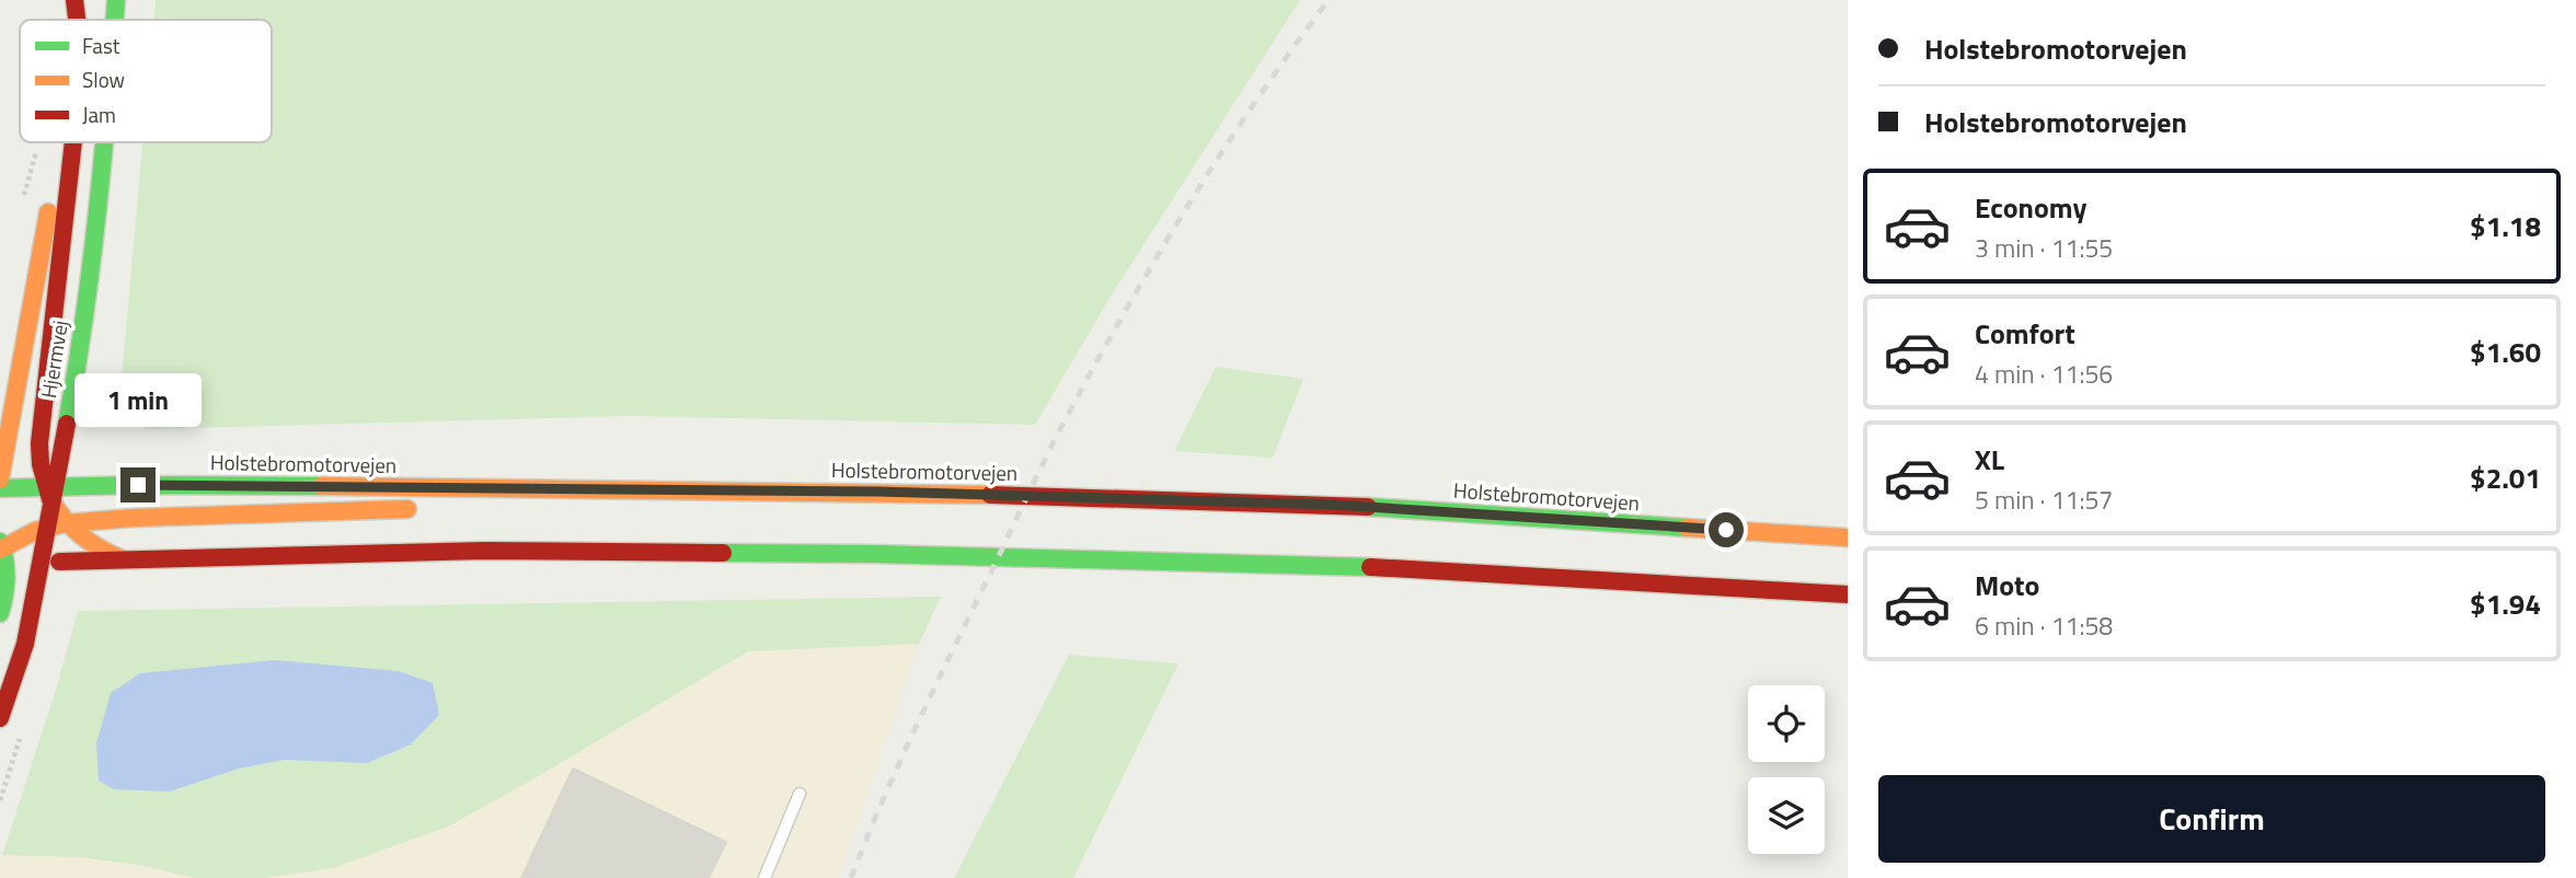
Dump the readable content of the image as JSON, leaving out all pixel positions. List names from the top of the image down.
{
  "streets": {
    "main road": ["Hjermvej", "Holstebromotorvejen"]
  },
  "crossings": [
    ["Hjermvej", "Holstebromotorvejen"]
  ],
  "legend": ["Fast", "Slow", "Jam"],
  "page": {
    "banner": ["Holstebromotorvejen", "Holstebromotorvejen"],
    "list": [
      {
        "name": "Economy",
        "note": "3 min · 11:55",
        "value": "$1.18"
      },
      {
        "name": "Comfort",
        "note": "4 min · 11:56",
        "value": "$1.60"
      },
      {
        "name": "XL",
        "note": "5 min · 11:57",
        "value": "$2.01"
      },
      {
        "name": "Moto",
        "note": "6 min · 11:58",
        "value": "$1.94"
      }
    ],
    "bubble": "1 min",
    "buttons": "Confirm"
  }
}
